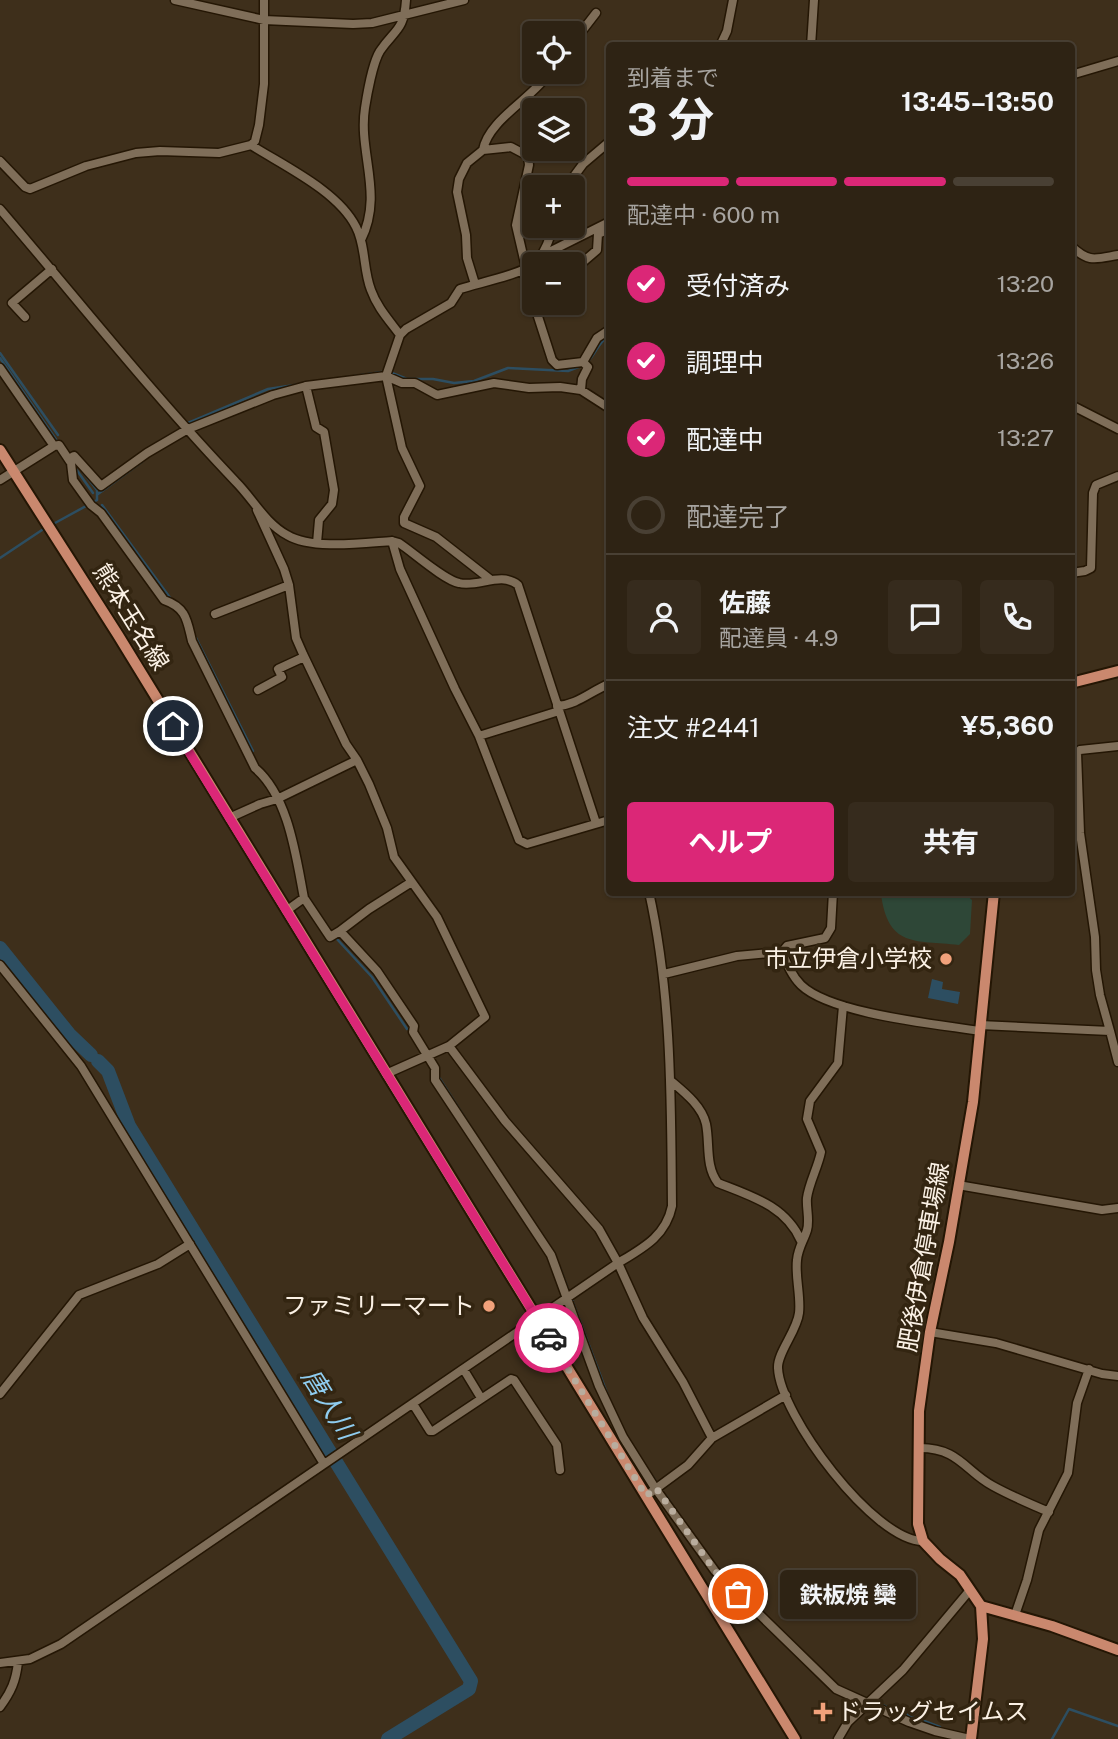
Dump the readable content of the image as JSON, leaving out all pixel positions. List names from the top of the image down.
{
  "streets": {
    "main road": ["熊本玉名線", "肥後伊倉停車場線"]
  },
  "water": ["唐人川"],
  "places": {
    "other": ["市立伊倉小学校", "ファミリーマート", "鉄板焼 欒"],
    "health": ["ドラッグセイムス"]
  },
  "page": {
    "map_buttons": ["+", "−"],
    "heading": ["3 分", "到着まで", "13:45–13:50"],
    "panel": [
      "佐藤",
      "配達員 · 4.9",
      "注文 #2441",
      "¥5,360"
    ],
    "bar": "配達中 · 600 m",
    "list": [
      ["受付済み", "13:20"],
      ["調理中", "13:26"],
      ["配達中", "13:27"],
      "配達完了"
    ],
    "buttons": ["ヘルプ", "共有"],
    "bubble": "鉄板焼 欒"
  }
}
